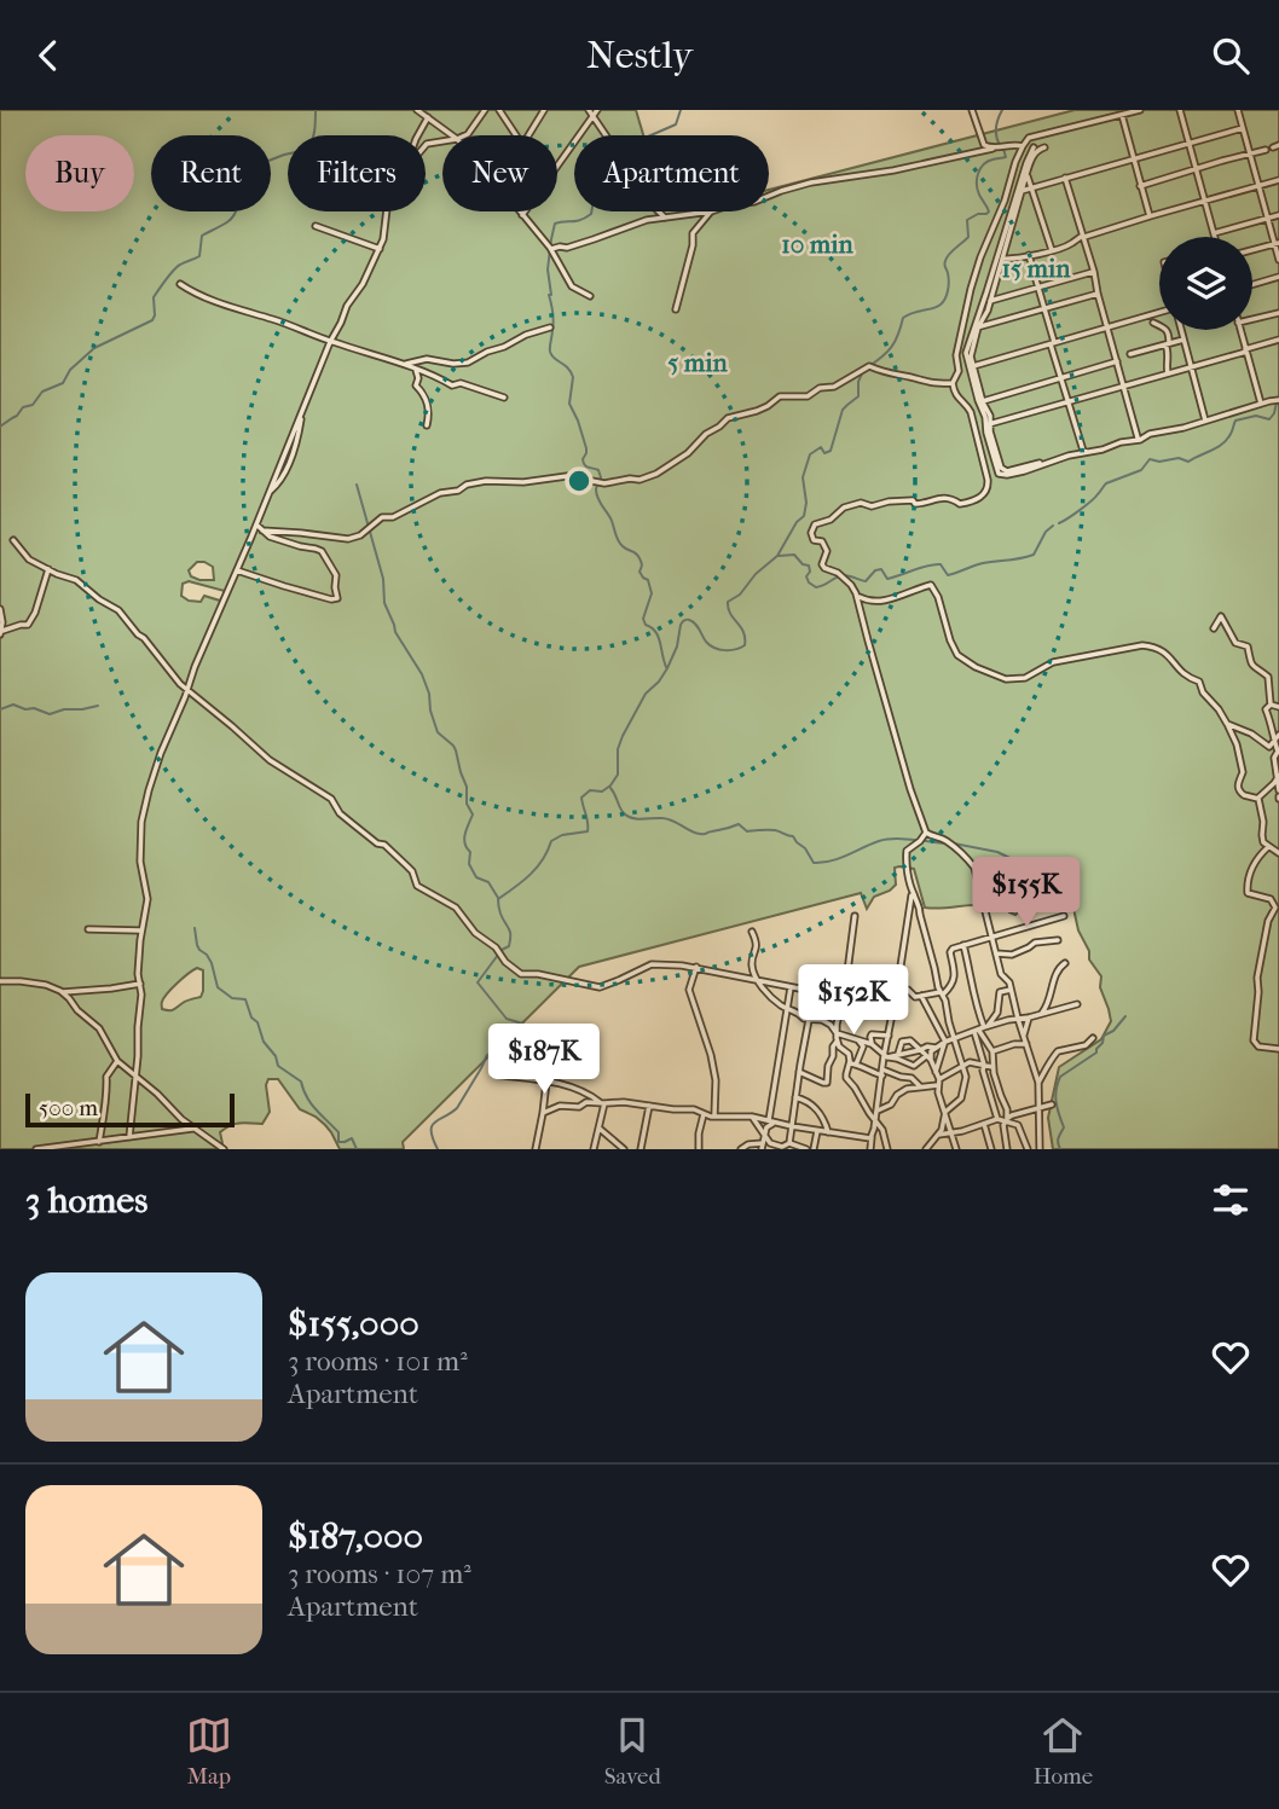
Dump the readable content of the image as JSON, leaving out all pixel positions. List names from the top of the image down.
{
  "scale_bar": "500 m",
  "page": {
    "header": "Nestly",
    "chip": [
      "Buy",
      "Rent",
      "Filters",
      "New",
      "Apartment"
    ],
    "price": ["$155K", "$152K", "$187K"],
    "scale": "500 m",
    "heading": "3 homes",
    "list": [
      {
        "name": "$155,000",
        "note": "3 rooms · 101 m² · Apartment"
      },
      {
        "name": "$187,000",
        "note": "3 rooms · 107 m² · Apartment"
      }
    ],
    "tabs": ["Map", "Saved", "Home"]
  },
  "rings": ["10 min", "15 min", "5 min"]
}
